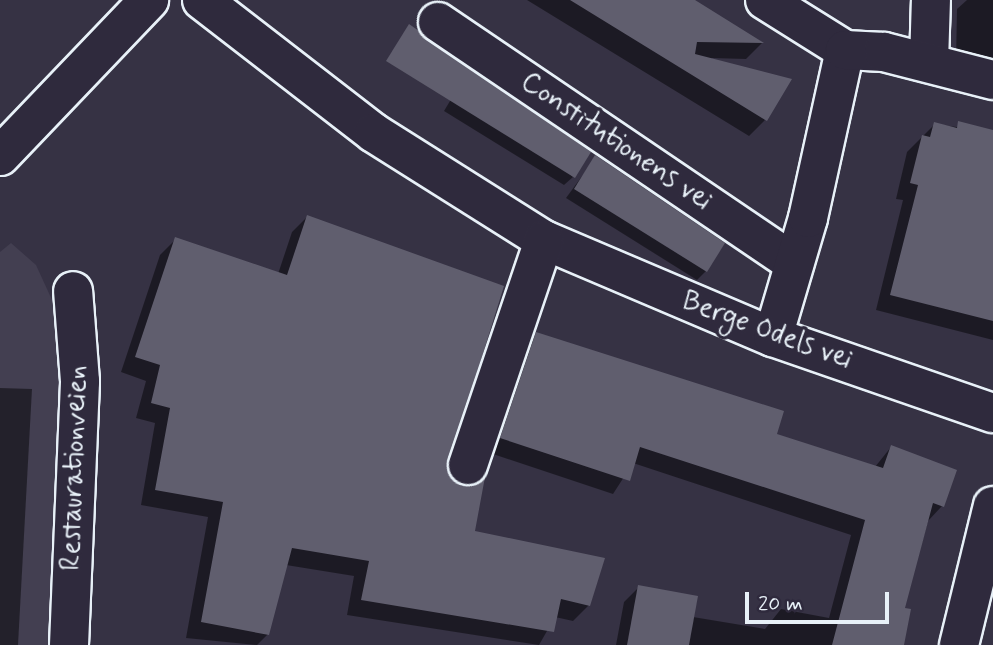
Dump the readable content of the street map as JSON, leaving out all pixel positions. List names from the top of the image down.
{
  "streets": {
    "street": ["Constitutionens vei", "Berge Odels vei", "Restaurationveien"]
  },
  "scale_bar": "20 m"
}
